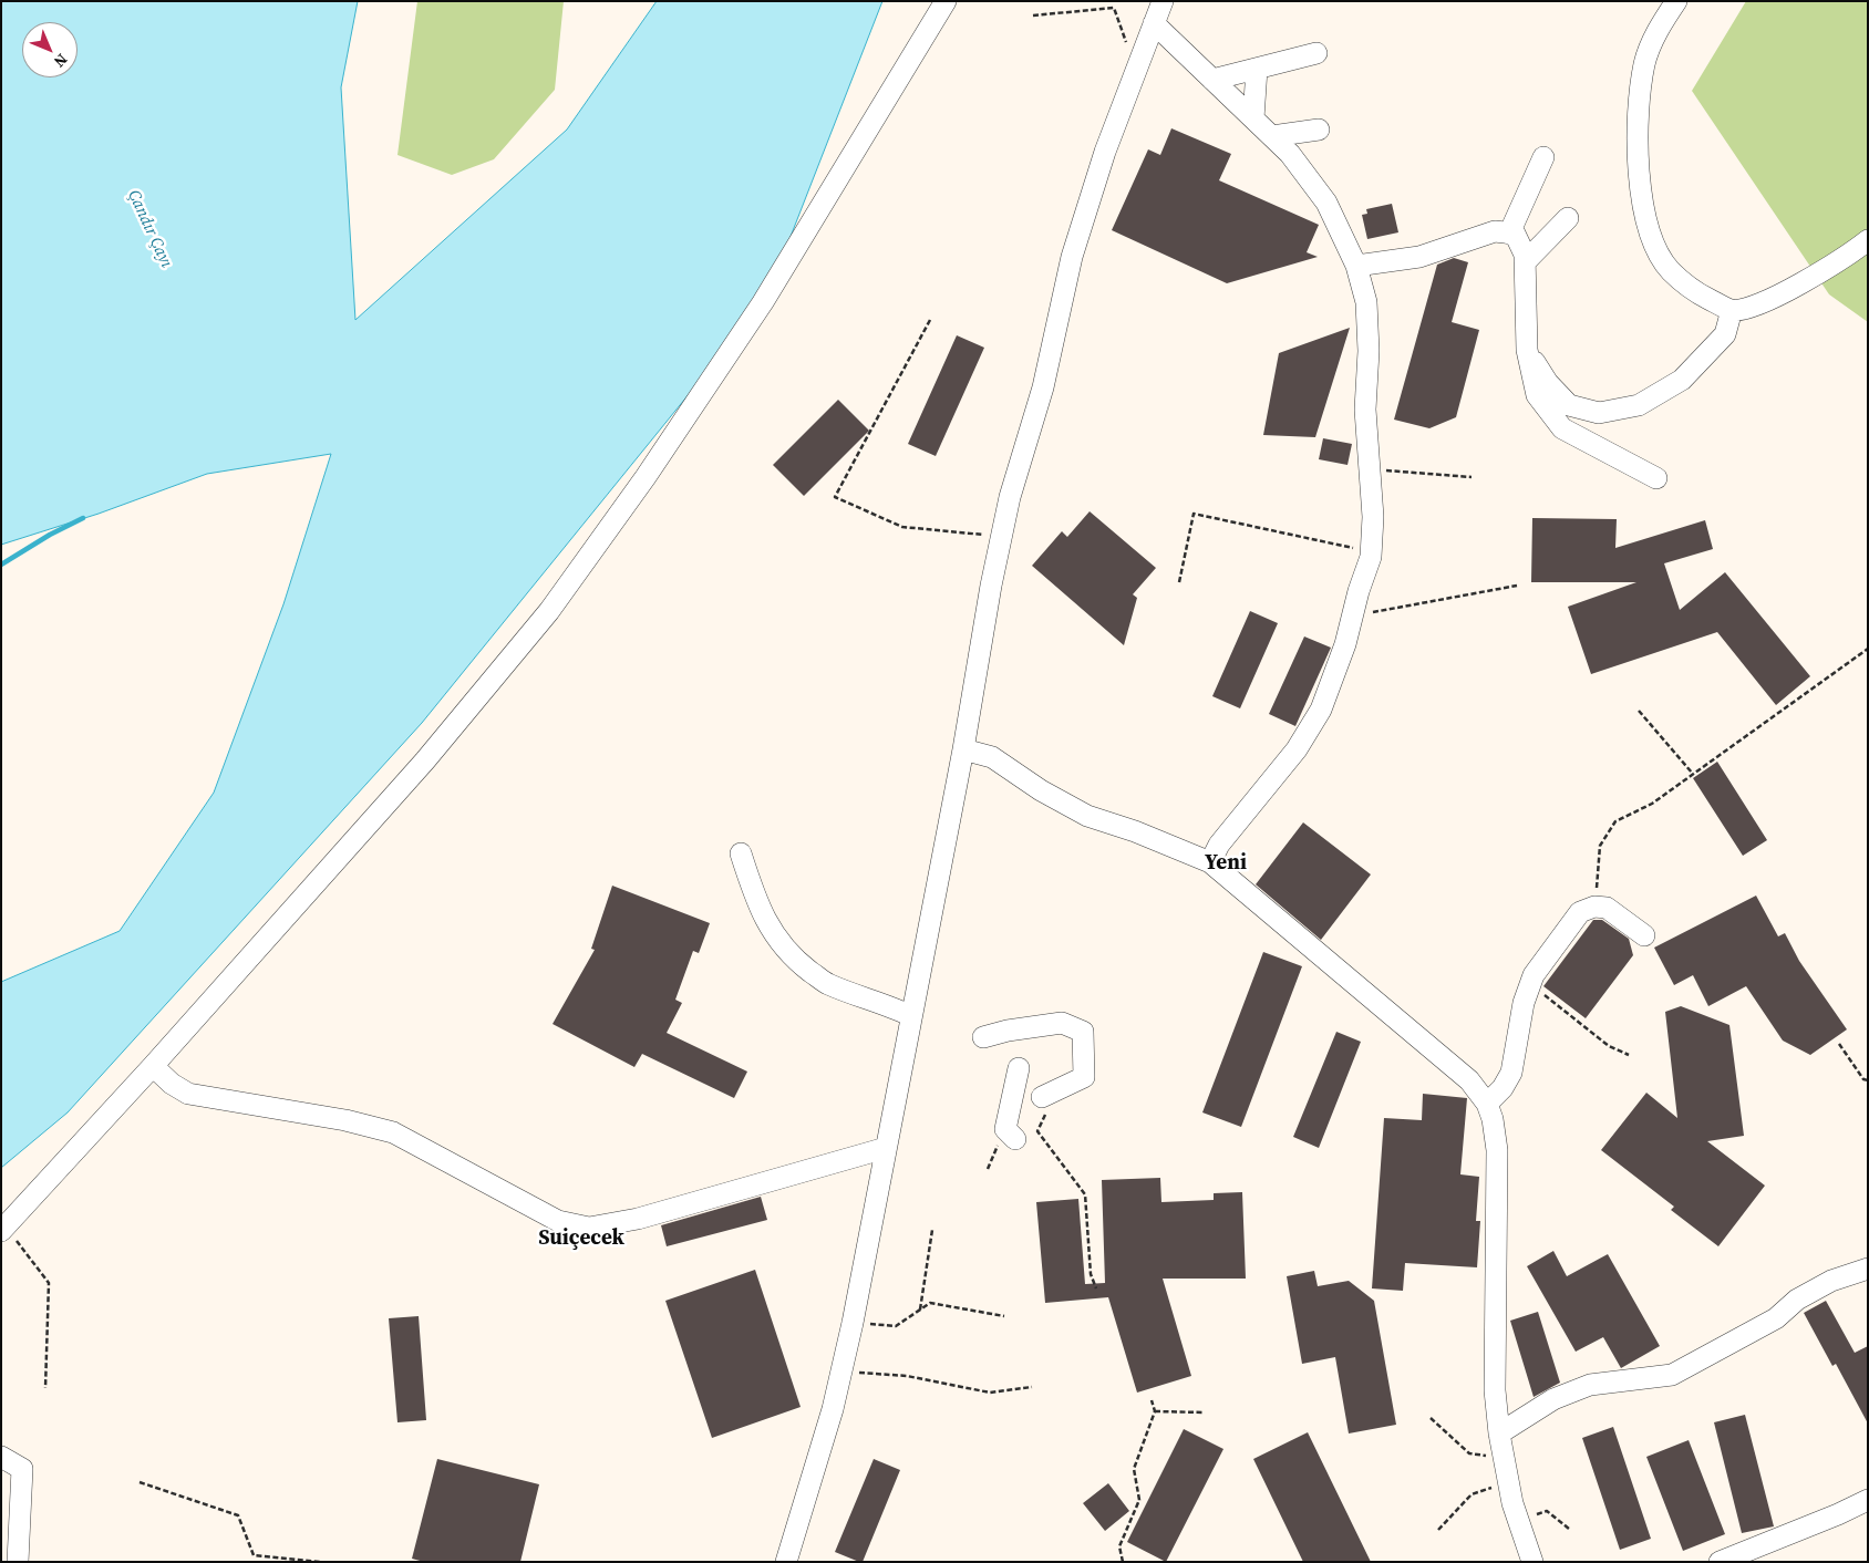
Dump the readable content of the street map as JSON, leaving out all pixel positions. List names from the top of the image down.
{
  "districts": ["Yeni", "Suiçecek"],
  "water": ["Çandır Çayı"],
  "north": "bottom right"
}
